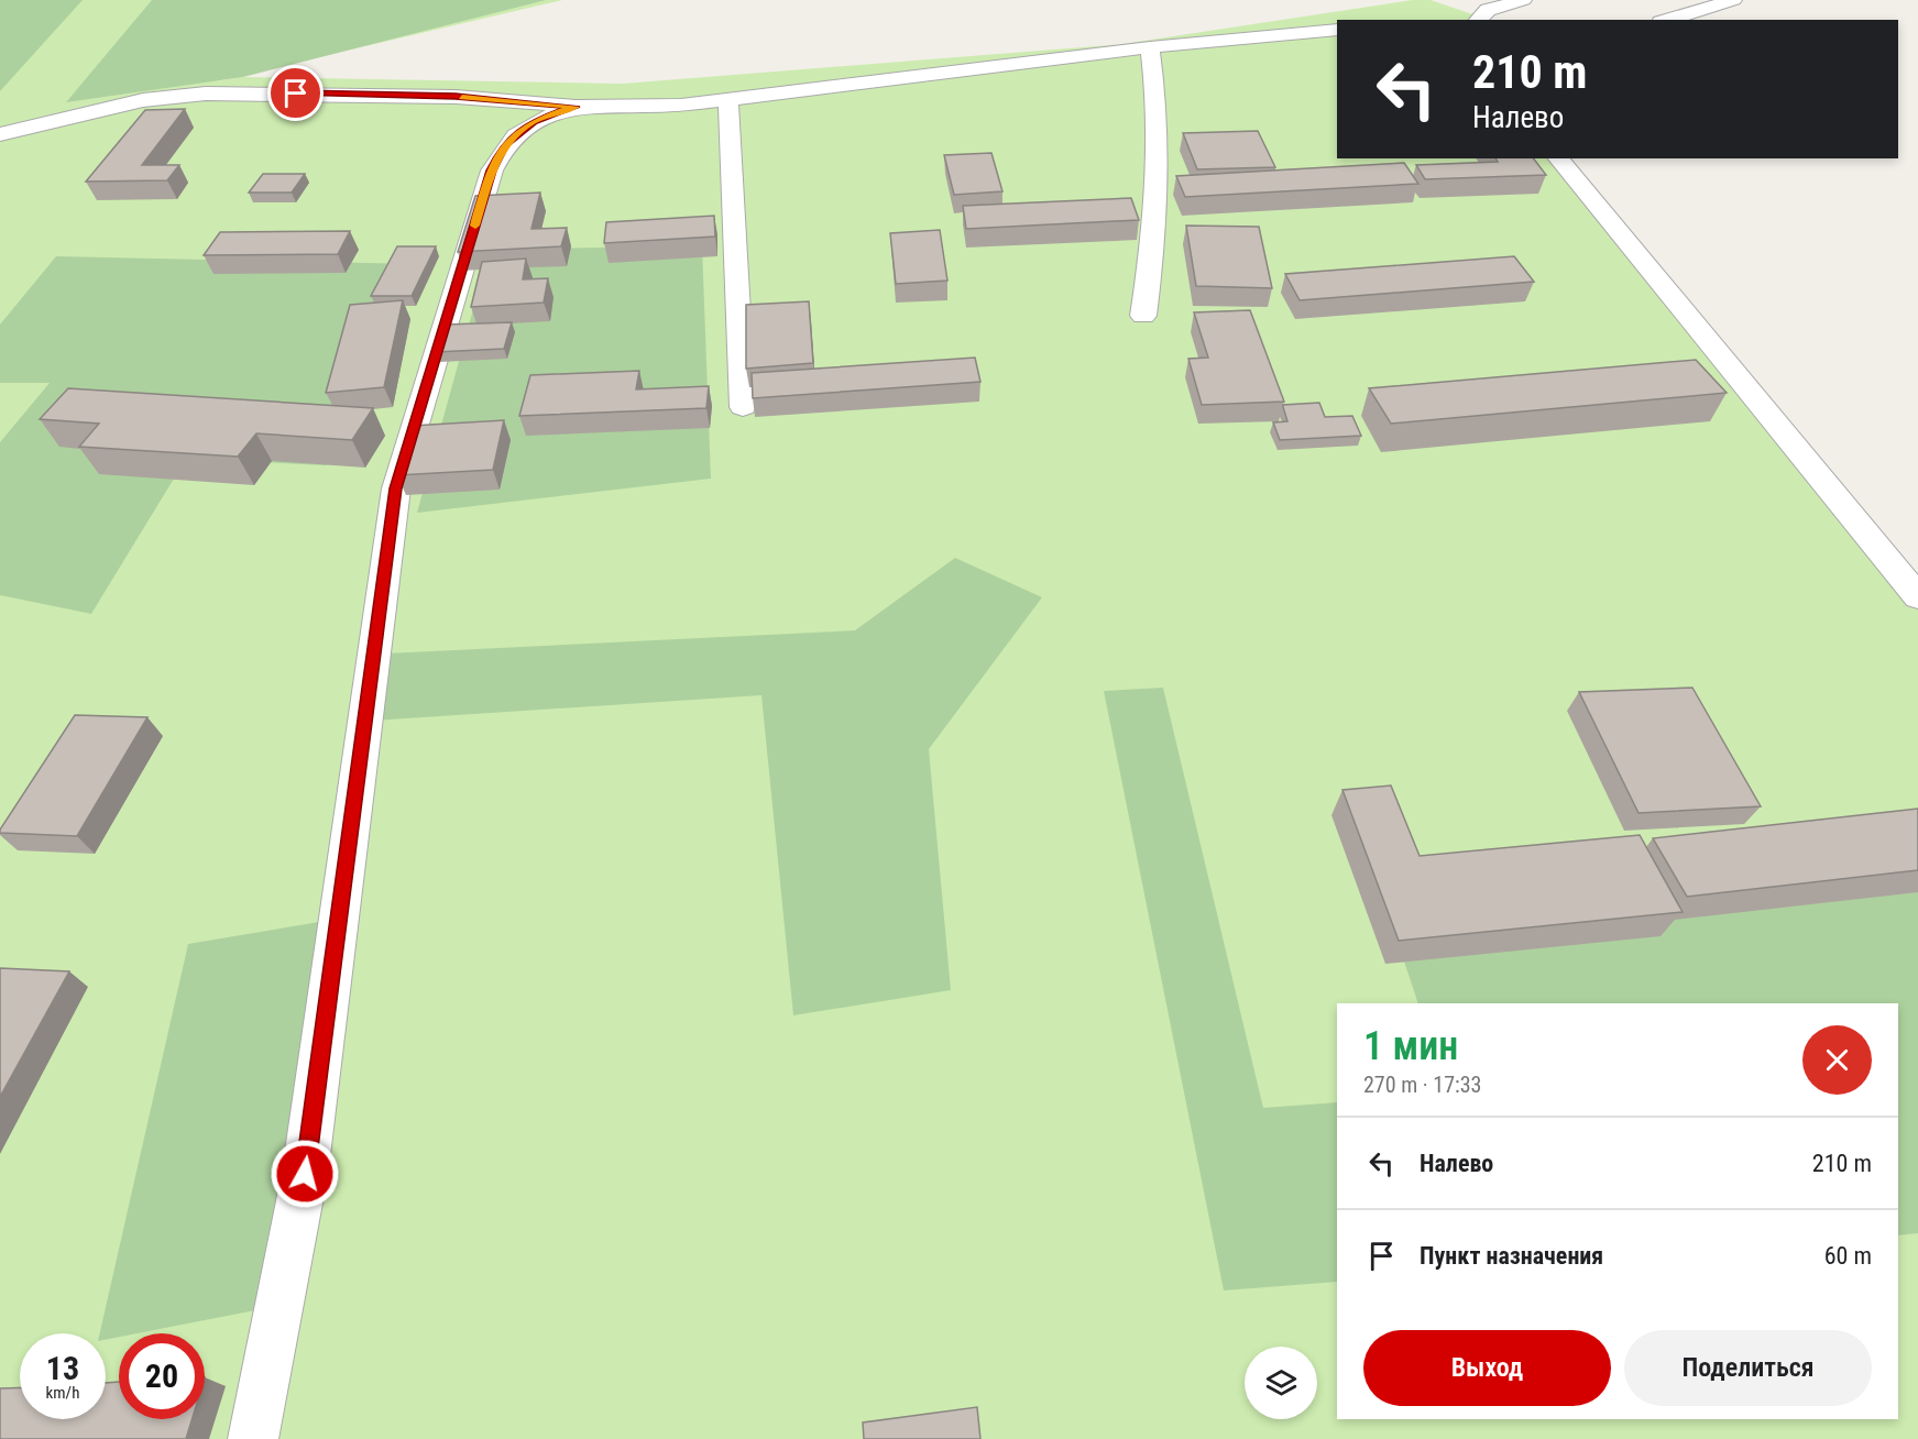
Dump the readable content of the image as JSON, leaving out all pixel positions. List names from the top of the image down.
{
  "page": {
    "turn": ["210 m", "Налево"],
    "heading": ["1 мин", "270 m · 17:33"],
    "list": [
      {
        "name": "Налево",
        "value": "210 m"
      },
      {
        "name": "Пункт назначения",
        "value": "60 m"
      }
    ],
    "buttons": ["Выход", "Поделиться"],
    "speed": "13 km/h",
    "limit": "20"
  }
}
